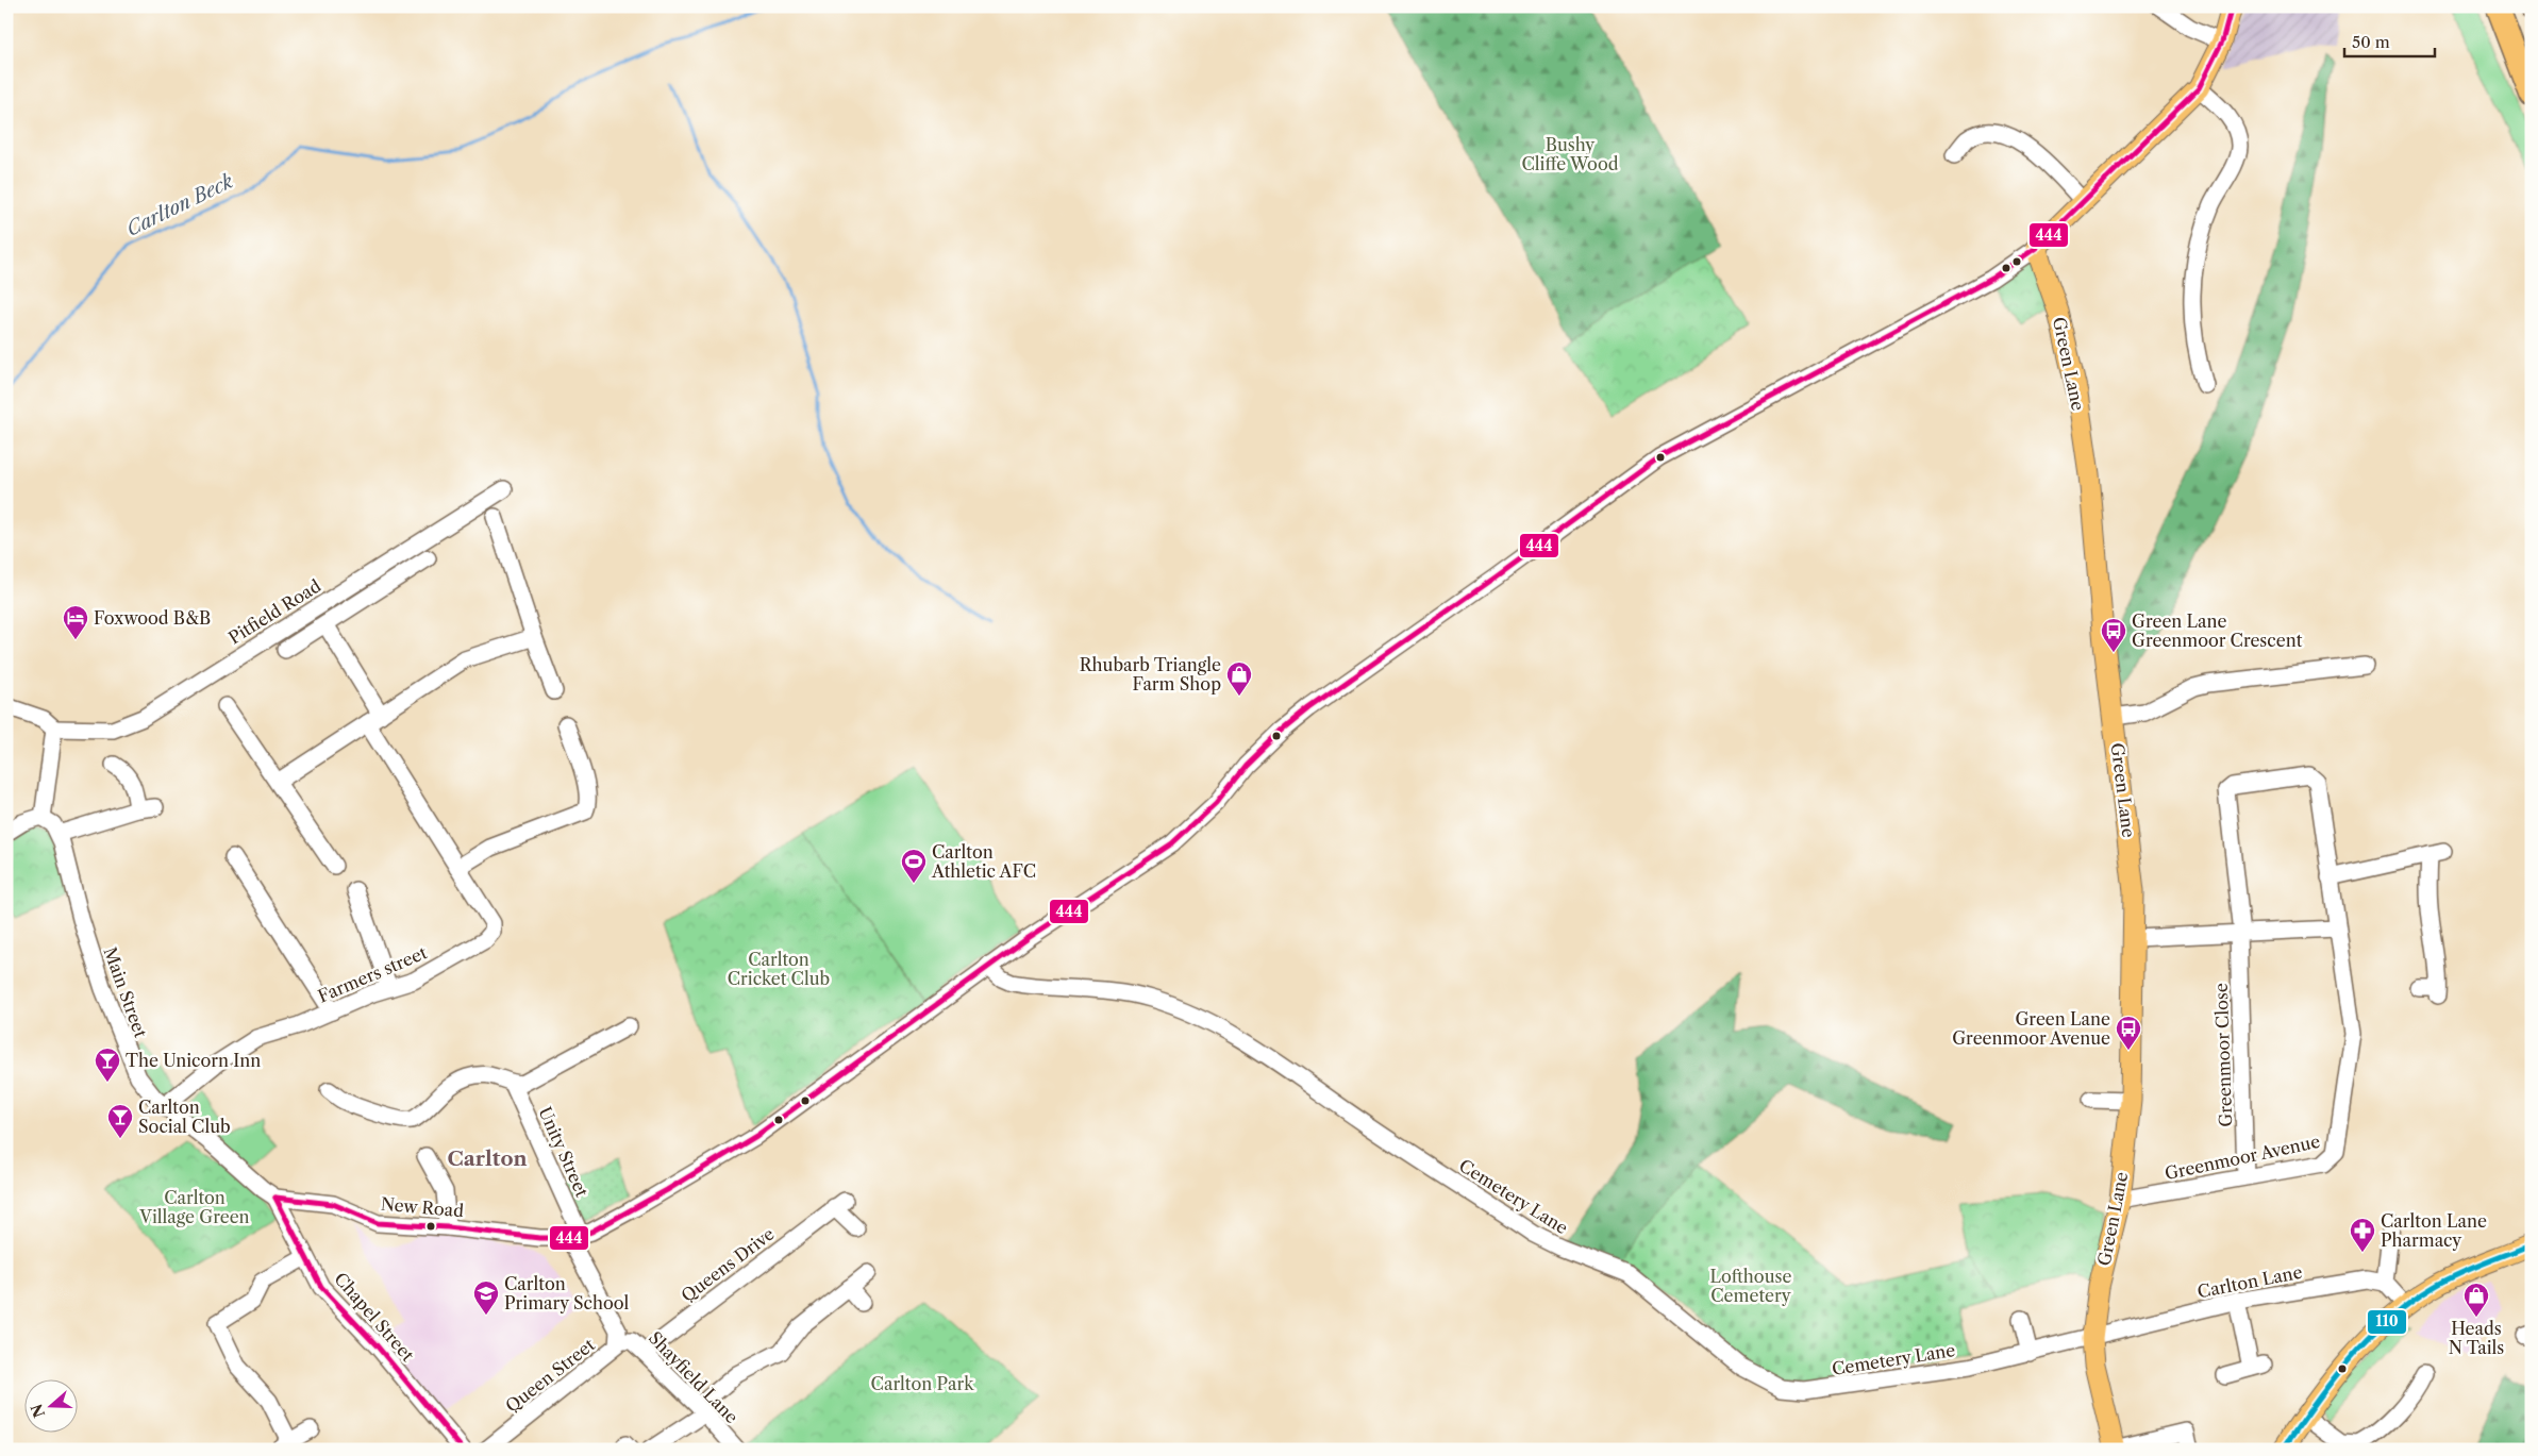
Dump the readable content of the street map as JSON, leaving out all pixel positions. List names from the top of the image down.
{
  "streets": {
    "main road": ["Green Lane"],
    "street": [
      "Pitfield Road",
      "Farmers street",
      "Main Street",
      "Greenmoor Close",
      "Unity Street",
      "Greenmoor Avenue",
      "Cemetery Lane",
      "New Road",
      "Queens Drive",
      "Carlton Lane",
      "Chapel Street",
      "Queen Street",
      "Shayfield Lane"
    ]
  },
  "crossings": [
    ["Green Lane", "Greenmoor Avenue"],
    ["Green Lane", "Cemetery Lane"],
    ["Green Lane", "Carlton Lane"],
    ["Farmers street", "Main Street"],
    ["Main Street", "New Road"],
    ["Main Street", "Chapel Street"],
    ["Greenmoor Close", "Greenmoor Avenue"],
    ["Unity Street", "New Road"],
    ["Unity Street", "Queen Street"],
    ["Cemetery Lane", "Carlton Lane"],
    ["New Road", "Chapel Street"],
    ["New Road", "Queen Street"],
    ["Queens Drive", "Shayfield Lane"],
    ["Queen Street", "Shayfield Lane"]
  ],
  "districts": ["Carlton"],
  "water": ["Carlton Beck"],
  "parks": [
    "Bushy Cliffe Wood",
    "Carlton Cricket Club",
    "Carlton Village Green",
    "Lofthouse Cemetery",
    "Carlton Park"
  ],
  "places": {
    "hotel": ["Foxwood B&B"],
    "bus stop": ["Green Lane Greenmoor Crescent", "Green Lane Greenmoor Avenue"],
    "shop": ["Rhubarb Triangle Farm Shop", "Heads N Tails"],
    "sports": ["Carlton Athletic AFC"],
    "bar": ["The Unicorn Inn", "Carlton Social Club"],
    "pharmacy": ["Carlton Lane Pharmacy"],
    "school or university": ["Carlton Primary School"]
  },
  "lines": ["transit line 444", "transit line 110"],
  "scale_bar": "50 m",
  "north": "left"
}
